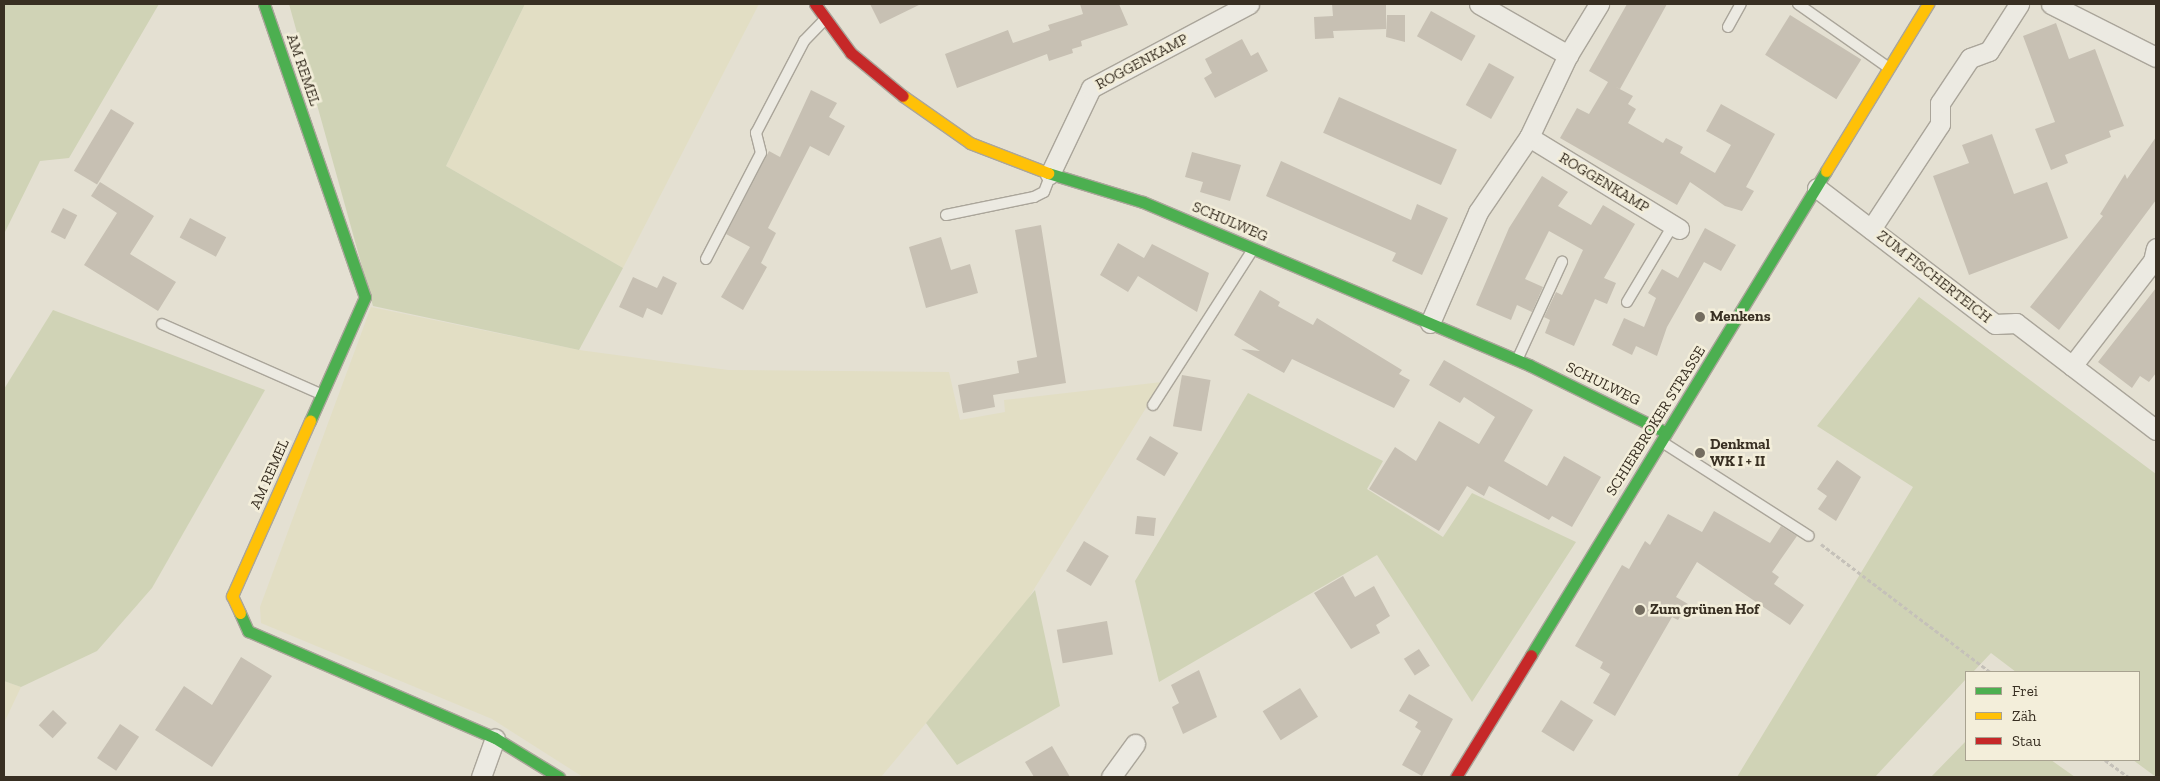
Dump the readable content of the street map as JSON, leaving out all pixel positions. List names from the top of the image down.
{
  "streets": {
    "street": [
      "ROGGENKAMP",
      "AM REMEL",
      "SCHULWEG",
      "ZUM FISCHERTEICH",
      "SCHIERBROKER STRASSE"
    ]
  },
  "crossings": [
    ["ROGGENKAMP", "SCHULWEG"],
    ["SCHULWEG", "SCHIERBROKER STRASSE"],
    ["ZUM FISCHERTEICH", "SCHIERBROKER STRASSE"]
  ],
  "places": ["Menkens", "Denkmal WK I + II", "Zum grünen Hof"],
  "legend": ["Frei", "Zäh", "Stau"]
}
